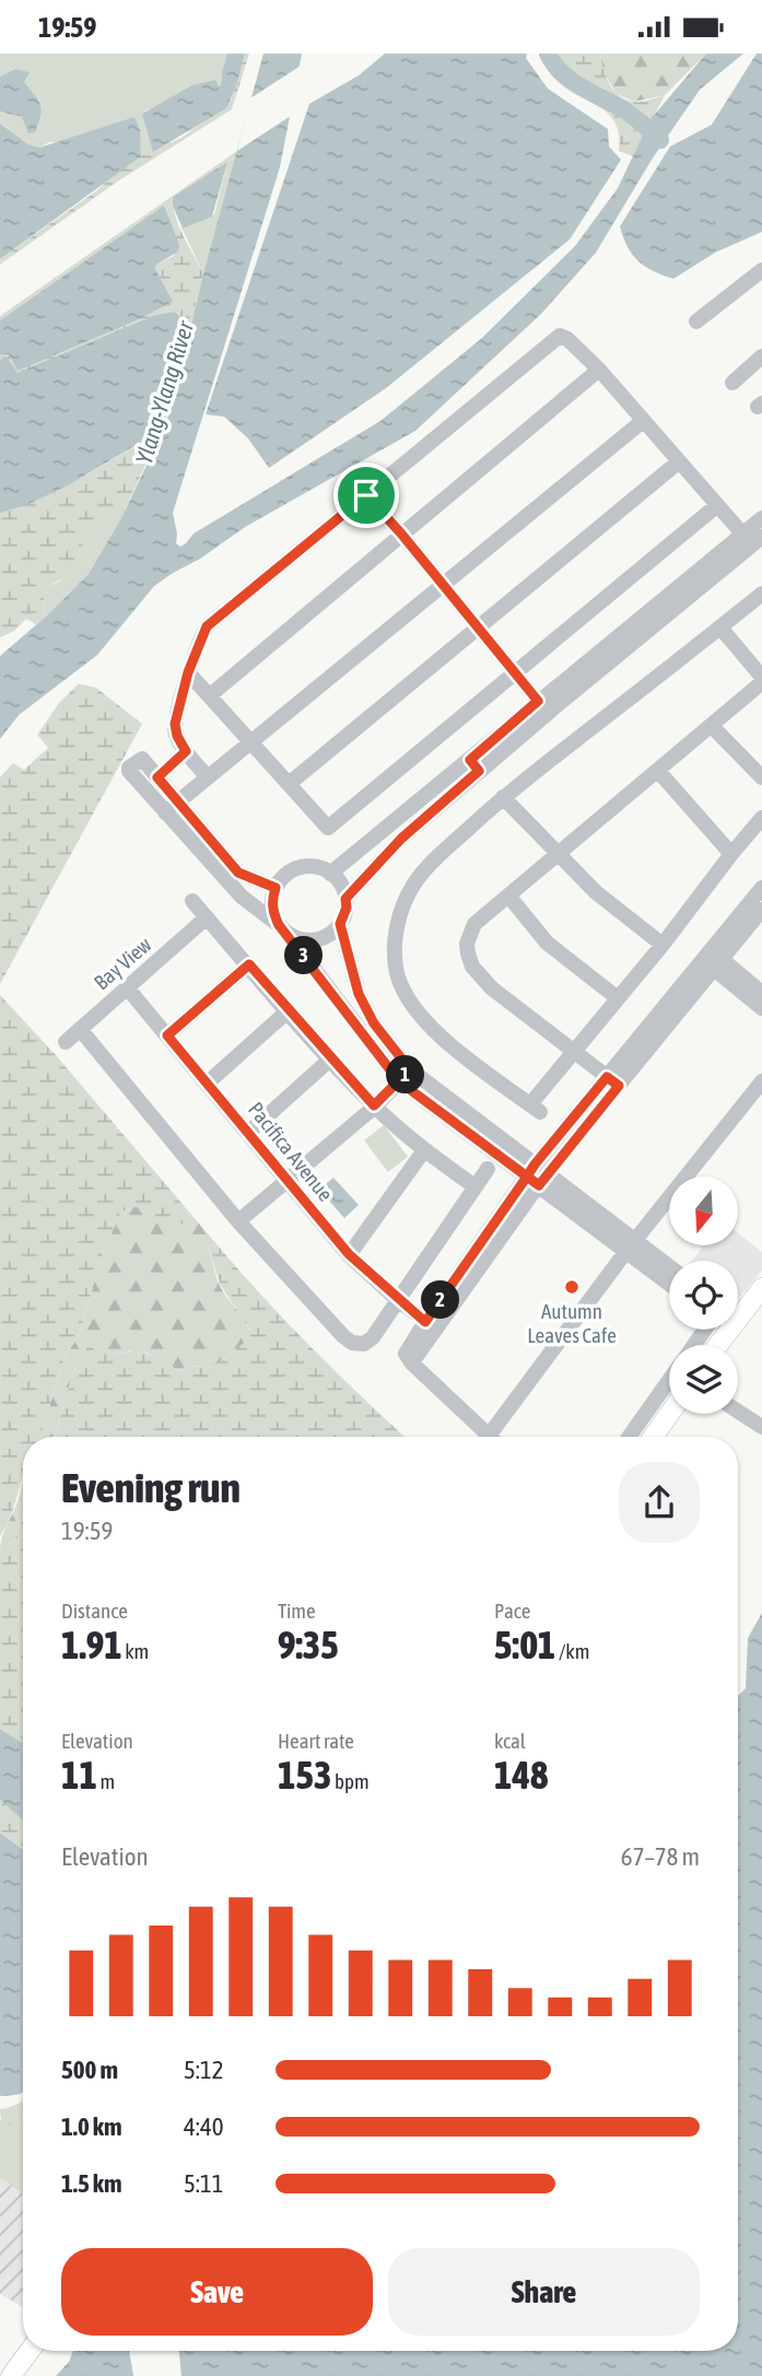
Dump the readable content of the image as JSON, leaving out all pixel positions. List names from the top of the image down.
{
  "streets": {
    "street": ["Bay View", "Pacifica Avenue"]
  },
  "crossings": [
    ["Bay View", "Pacifica Avenue"]
  ],
  "water": ["Ylang-Ylang River"],
  "places": ["Autumn Leaves Cafe"],
  "north": "bottom",
  "page": {
    "status": "19:59",
    "pins": ["3", "1", "2"],
    "heading": ["Evening run", "19:59"],
    "stats": [
      ["Distance", "1.91 km"],
      ["Time", "9:35"],
      ["Pace", "5:01 /km"],
      ["Elevation", "11 m"],
      ["Heart rate", "153 bpm"],
      ["kcal", "148"]
    ],
    "chart": ["Elevation", "67–78 m"],
    "list": [
      {
        "name": "500 m",
        "note": "5:12"
      },
      {
        "name": "1.0 km",
        "note": "4:40"
      },
      {
        "name": "1.5 km",
        "note": "5:11"
      }
    ],
    "buttons": ["Save", "Share"]
  }
}
